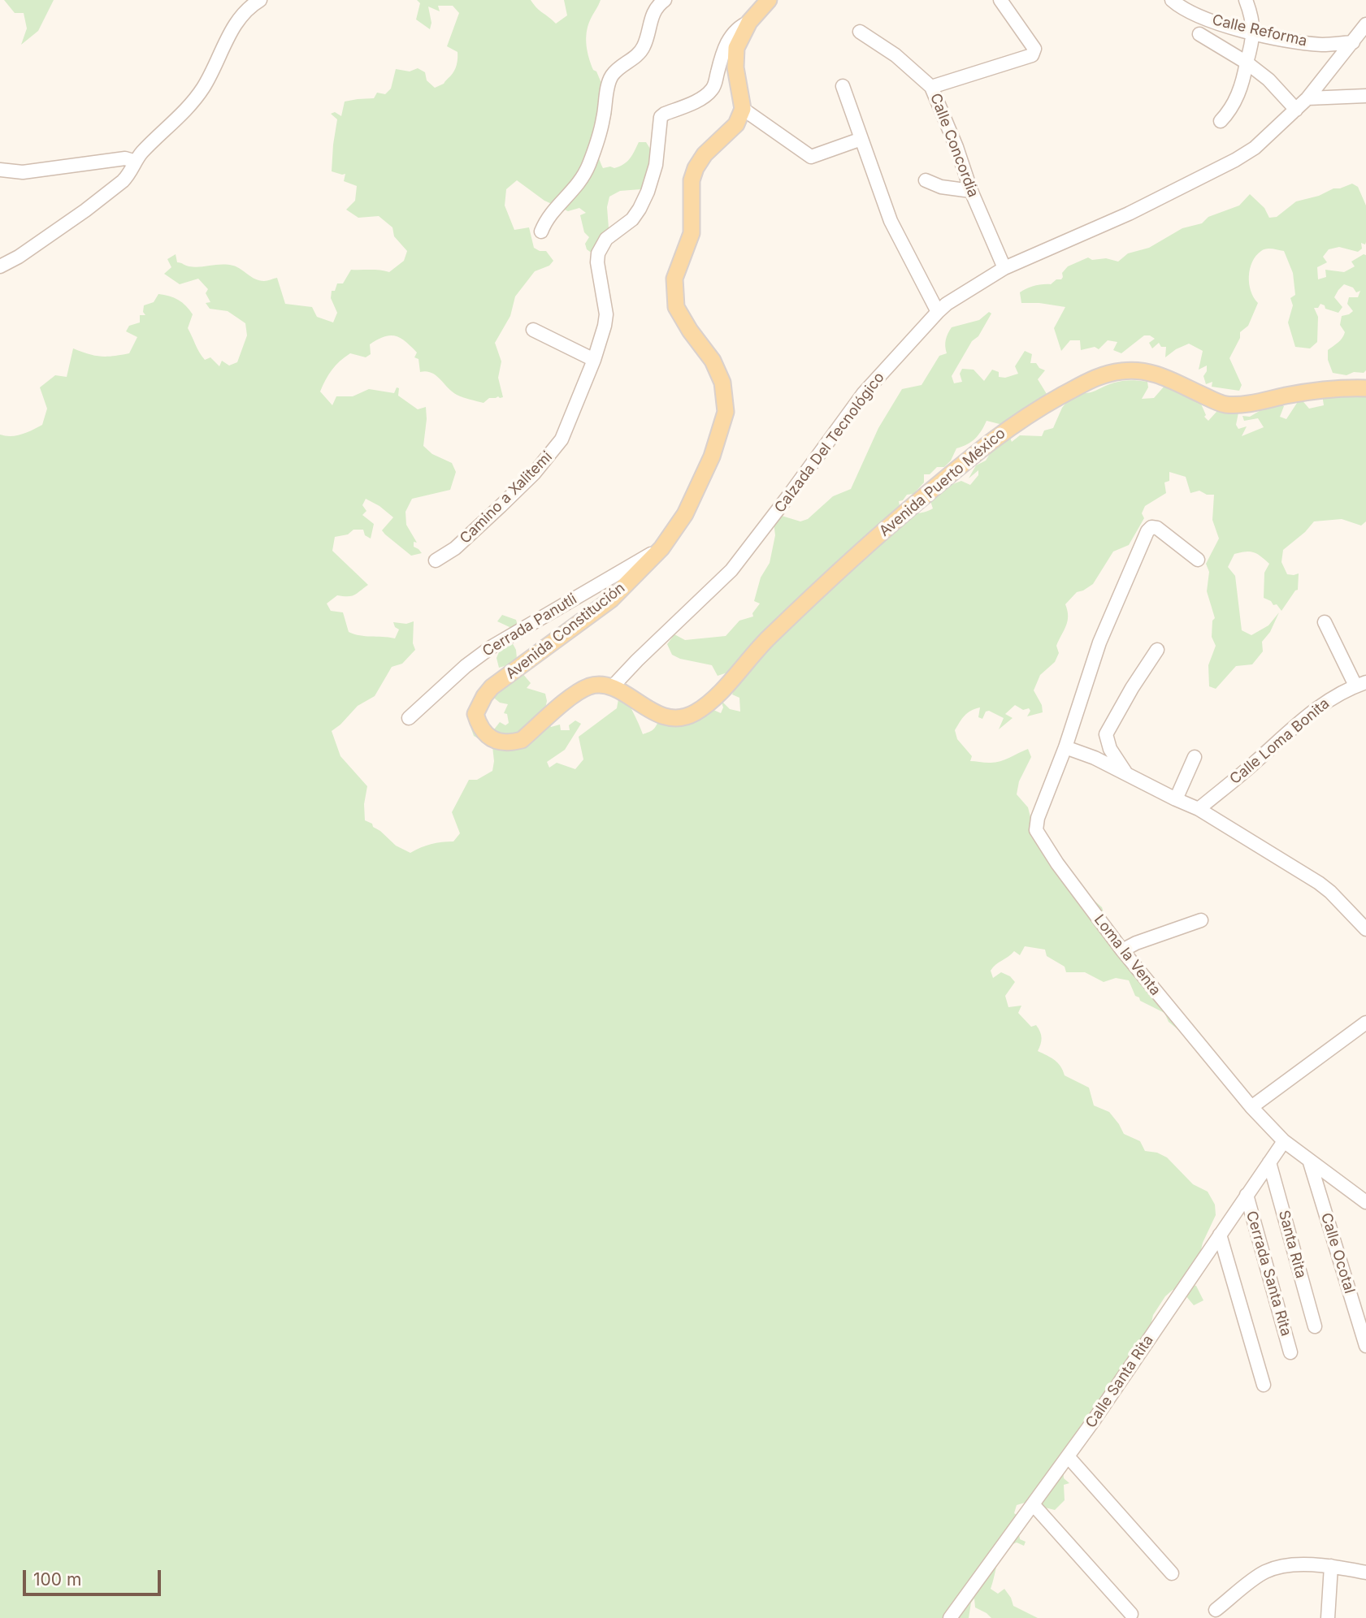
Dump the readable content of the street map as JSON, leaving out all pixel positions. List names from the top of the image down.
{
  "streets": {
    "main road": ["Avenida Puerto México", "Avenida Constitución"],
    "street": [
      "Calle Reforma",
      "Calle Concordia",
      "Calzada Del Tecnológico",
      "Camino a Xalitemi",
      "Cerrada Panutli",
      "Calle Loma Bonita",
      "Loma la Venta",
      "Santa Rita",
      "Calle Ocotal",
      "Cerrada Santa Rita",
      "Calle Santa Rita"
    ]
  },
  "crossings": [
    ["Calle Reforma", "Calzada Del Tecnológico"],
    ["Calle Concordia", "Calzada Del Tecnológico"],
    ["Calzada Del Tecnológico", "Avenida Puerto México"],
    ["Calzada Del Tecnológico", "Avenida Constitución"],
    ["Avenida Puerto México", "Avenida Constitución"],
    ["Cerrada Panutli", "Avenida Constitución"],
    ["Loma la Venta", "Calle Ocotal"],
    ["Loma la Venta", "Calle Santa Rita"],
    ["Santa Rita", "Calle Santa Rita"],
    ["Cerrada Santa Rita", "Calle Santa Rita"]
  ],
  "scale_bar": "100 m"
}
